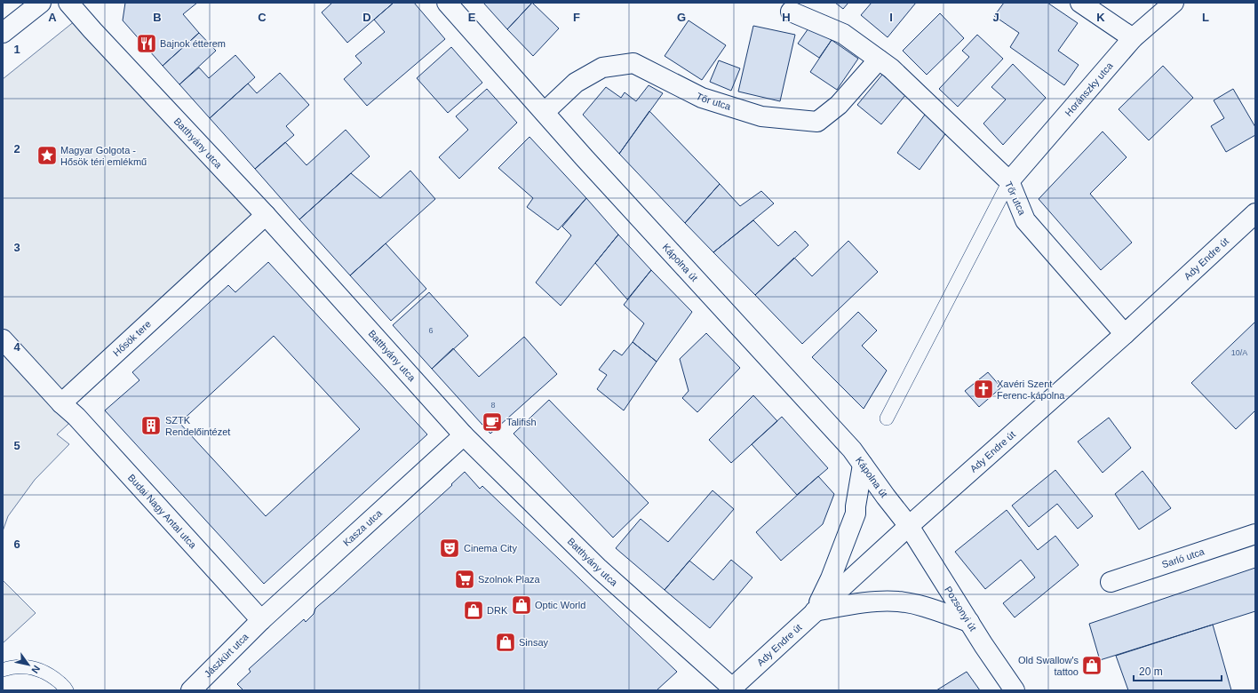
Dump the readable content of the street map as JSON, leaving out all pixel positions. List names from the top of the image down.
{
  "streets": {
    "street": [
      "Horánszky utca",
      "Tőr utca",
      "Batthyány utca",
      "Ady Endre út",
      "Kápolna út",
      "Hősök tere",
      "Budai Nagy Antal utca",
      "Kasza utca",
      "Sarló utca",
      "Pozsonyi út",
      "Jászkürt utca"
    ]
  },
  "crossings": [
    ["Horánszky utca", "Tőr utca"],
    ["Tőr utca", "Ady Endre út"],
    ["Tőr utca", "Kápolna út"],
    ["Batthyány utca", "Ady Endre út"],
    ["Batthyány utca", "Hősök tere"],
    ["Batthyány utca", "Kasza utca"],
    ["Ady Endre út", "Kápolna út"],
    ["Ady Endre út", "Pozsonyi út"],
    ["Kápolna út", "Pozsonyi út"],
    ["Hősök tere", "Budai Nagy Antal utca"],
    ["Budai Nagy Antal utca", "Kasza utca"],
    ["Budai Nagy Antal utca", "Jászkürt utca"],
    ["Kasza utca", "Jászkürt utca"]
  ],
  "places": {
    "restaurant": ["Bajnok étterem"],
    "place": ["Magyar Golgota - Hősök téri emlékmű"],
    "church": ["Xavéri Szent Ferenc-kápolna"],
    "cafe": ["Talifish"],
    "building": ["SZTK Rendelőintézet"],
    "theatre": ["Cinema City"],
    "supermarket": ["Szolnok Plaza"],
    "shop": [
      "Optic World",
      "DRK",
      "Sinsay",
      "Old Swallow's tattoo"
    ]
  },
  "house_numbers": ["6", "10/A", "8"],
  "scale_bar": "20 m",
  "north": "bottom right",
  "grid": {
    "columns": [
      "A",
      "B",
      "C",
      "D",
      "E",
      "F",
      "G",
      "H",
      "I",
      "J",
      "K",
      "L"
    ],
    "rows": [
      "1",
      "2",
      "3",
      "4",
      "5",
      "6"
    ]
  }
}
